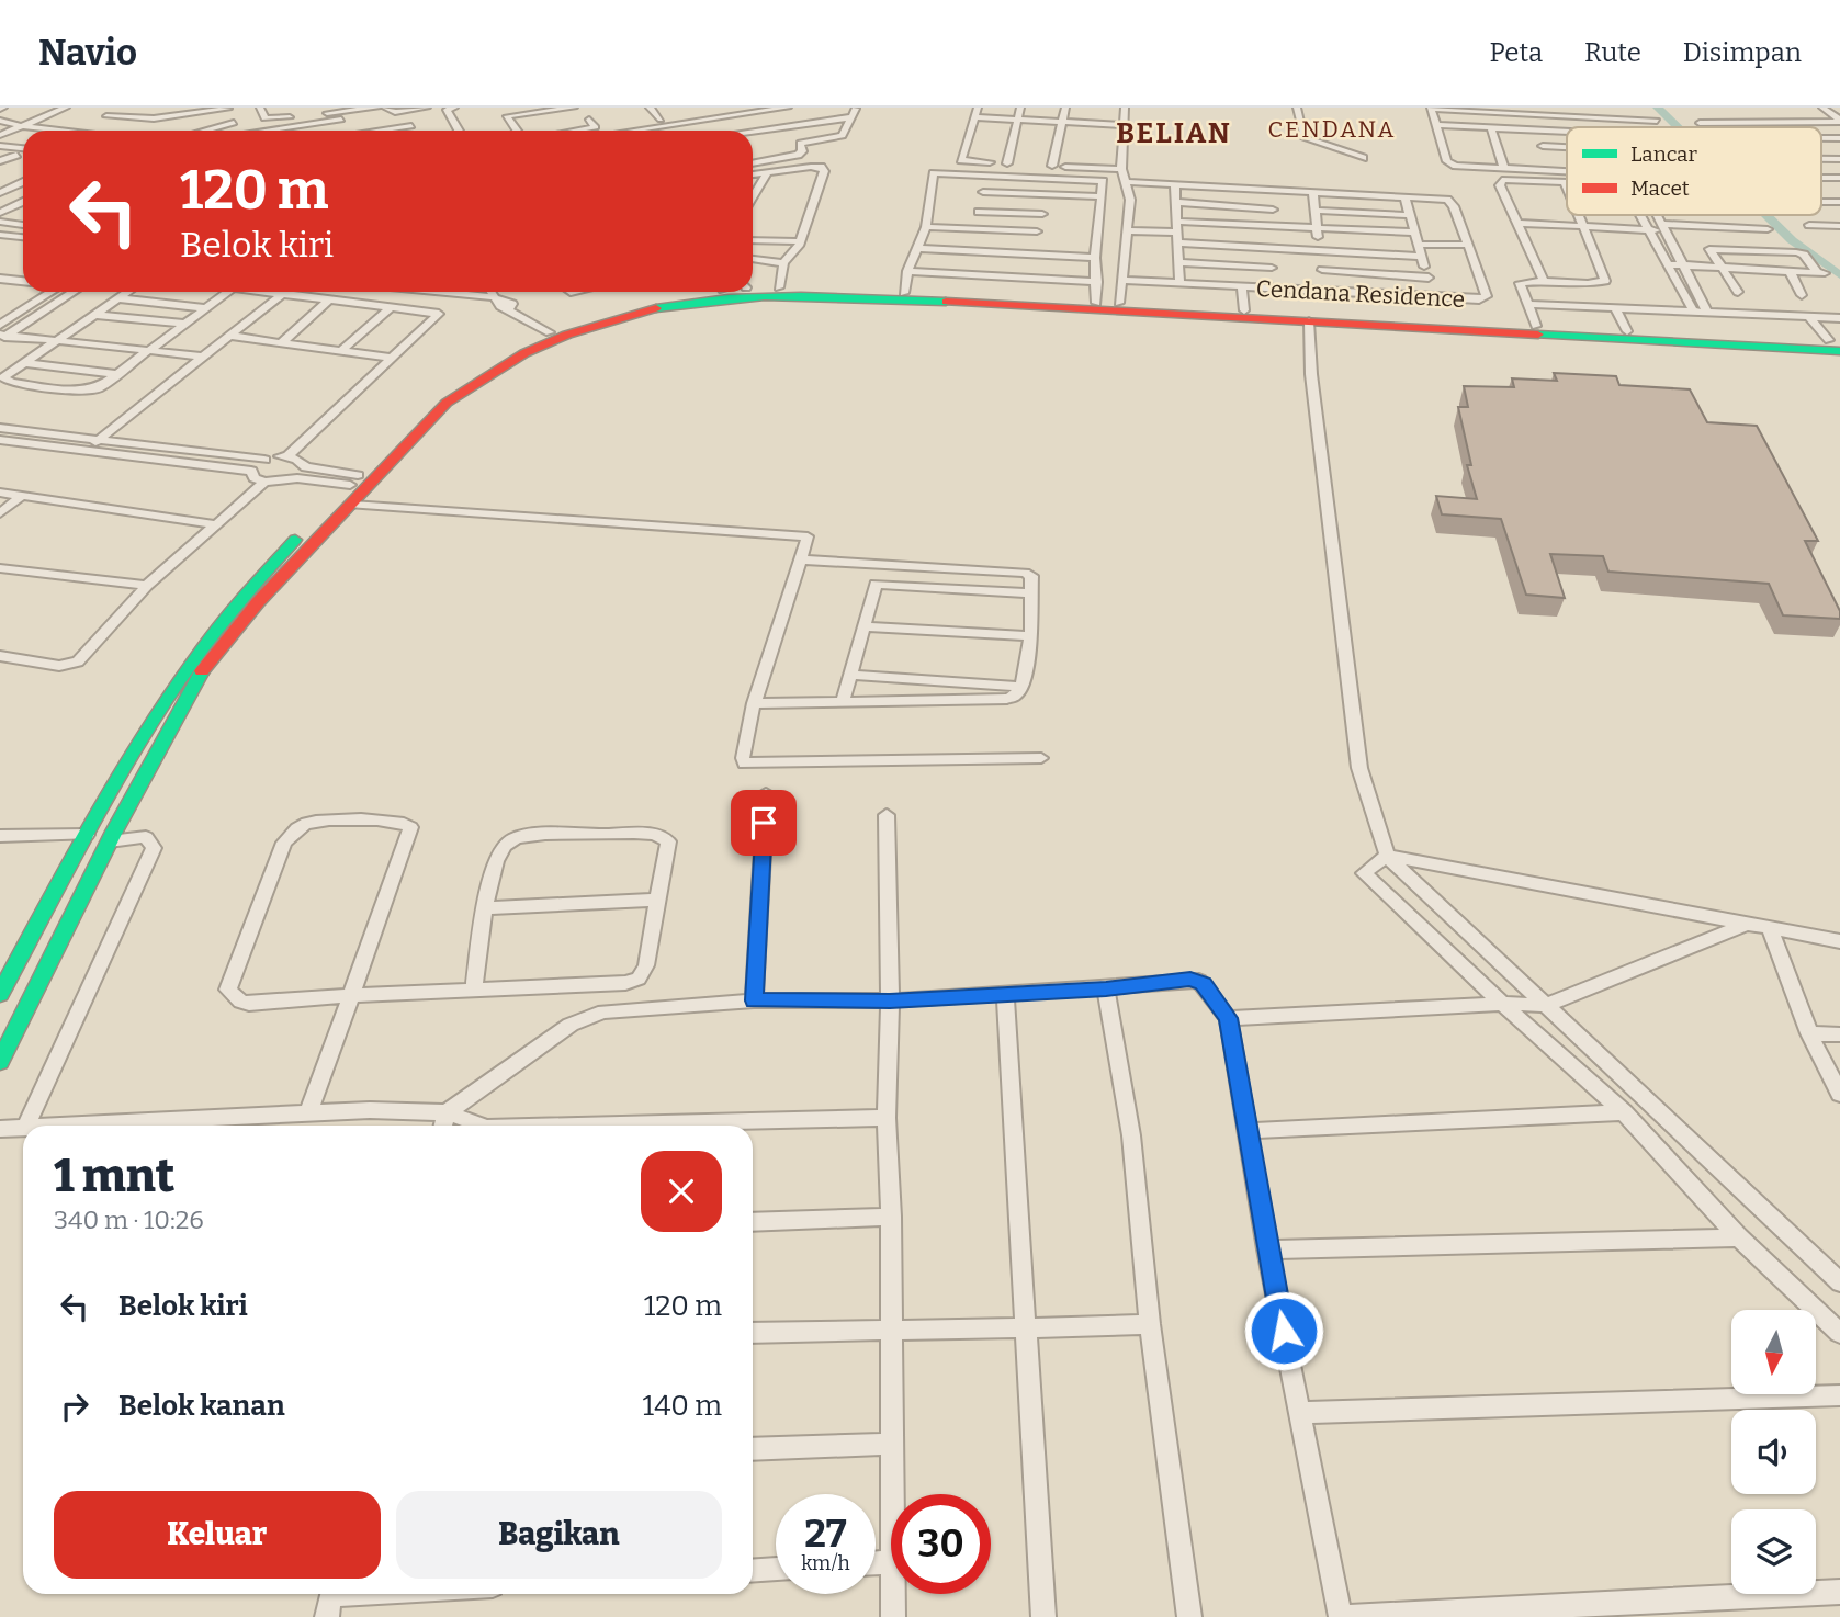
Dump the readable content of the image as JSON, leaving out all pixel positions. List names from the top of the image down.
{
  "streets": {
    "street": ["Cendana Residence"]
  },
  "districts": ["CENDANA", "BELIAN"],
  "legend": ["Lancar", "Macet"],
  "north": "bottom",
  "page": {
    "header": "Navio",
    "nav": ["Peta", "Rute", "Disimpan"],
    "turn": ["120 m", "Belok kiri"],
    "heading": ["1 mnt", "340 m · 10:26"],
    "list": [
      {
        "name": "Belok kiri",
        "value": "120 m"
      },
      {
        "name": "Belok kanan",
        "value": "140 m"
      }
    ],
    "buttons": ["Keluar", "Bagikan"],
    "speed": "27 km/h",
    "limit": "30"
  }
}
